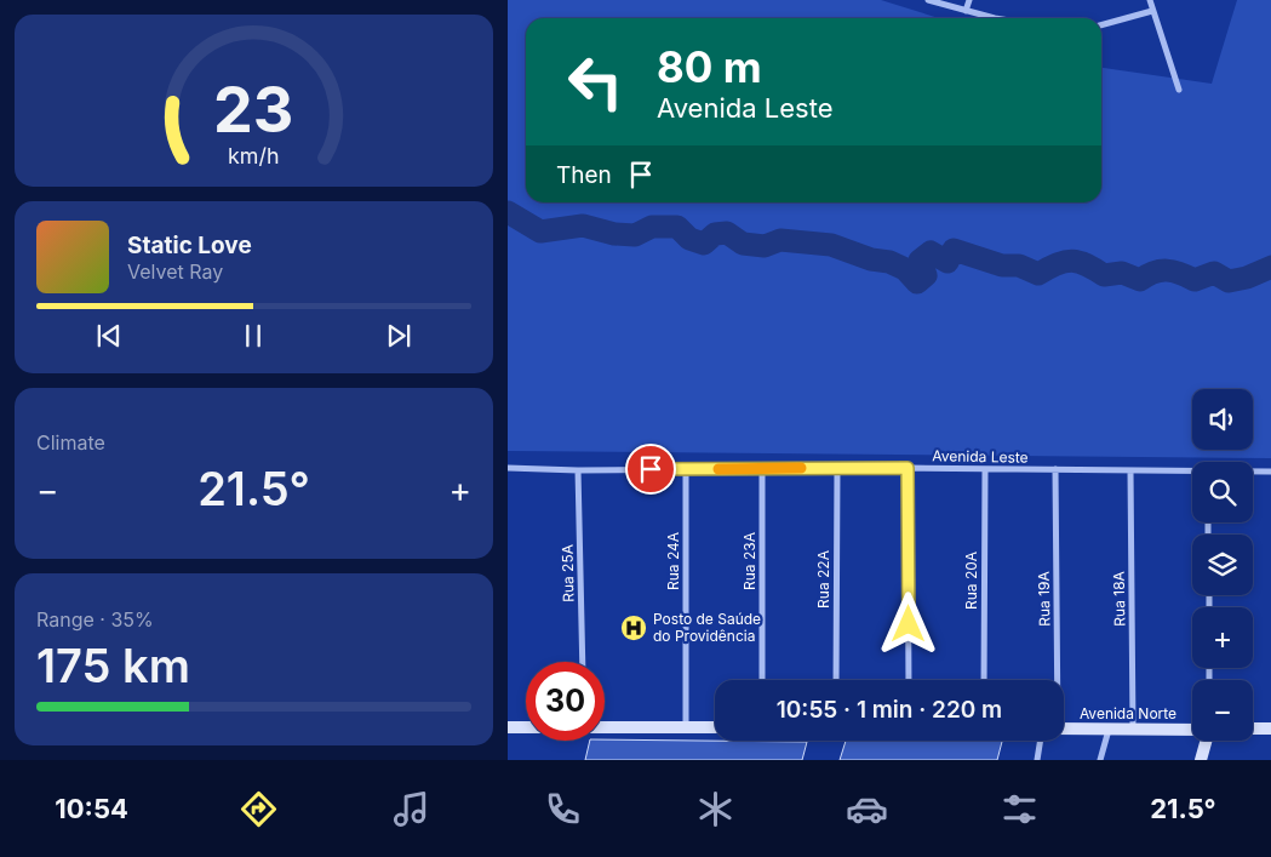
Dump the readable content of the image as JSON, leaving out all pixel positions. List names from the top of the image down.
{
  "streets": {
    "street": [
      "Avenida Leste",
      "Rua 24A",
      "Rua 23A",
      "Rua 25A",
      "Rua 22A",
      "Rua 20A",
      "Rua 19A",
      "Rua 18A",
      "Avenida Norte"
    ]
  },
  "crossings": [
    ["Avenida Leste", "Rua 24A"],
    ["Avenida Leste", "Rua 23A"],
    ["Avenida Leste", "Rua 25A"],
    ["Avenida Leste", "Rua 22A"],
    ["Avenida Leste", "Rua 20A"],
    ["Avenida Leste", "Rua 19A"],
    ["Avenida Leste", "Rua 18A"],
    ["Rua 18A", "Avenida Norte"]
  ],
  "places": {
    "hospital": ["Posto de Saúde do Providência"]
  },
  "page": {
    "turn": ["80 m", "Avenida Leste"],
    "then": "Then",
    "song": ["Static Love", "Velvet Ray"],
    "tile": [
      "Climate",
      ["Range · 35%", "175 km"]
    ],
    "map_buttons": ["+", "−"],
    "heat": ["−", "21.5°", "+"],
    "limit": "30",
    "trip": "10:55 · 1 min · 220 m",
    "tabs": ["10:54", "21.5°"],
    "gauge": ["23", "km/h"]
  }
}
